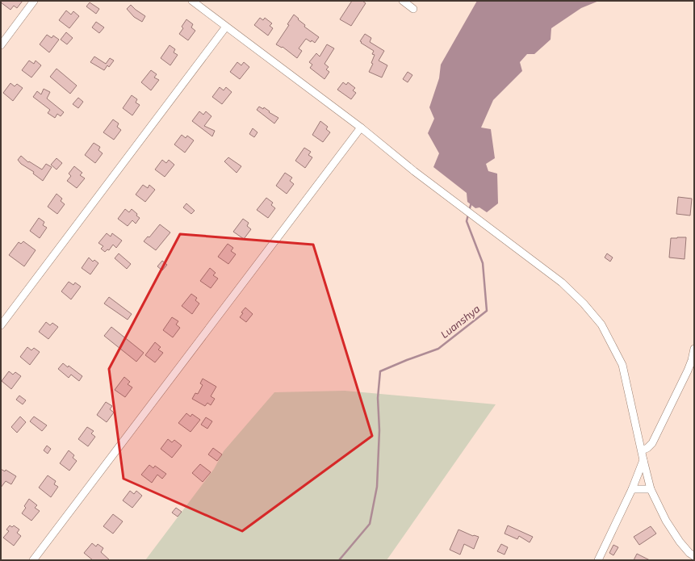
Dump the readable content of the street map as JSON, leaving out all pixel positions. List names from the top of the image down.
{
  "water": ["Luanshya"]
}
